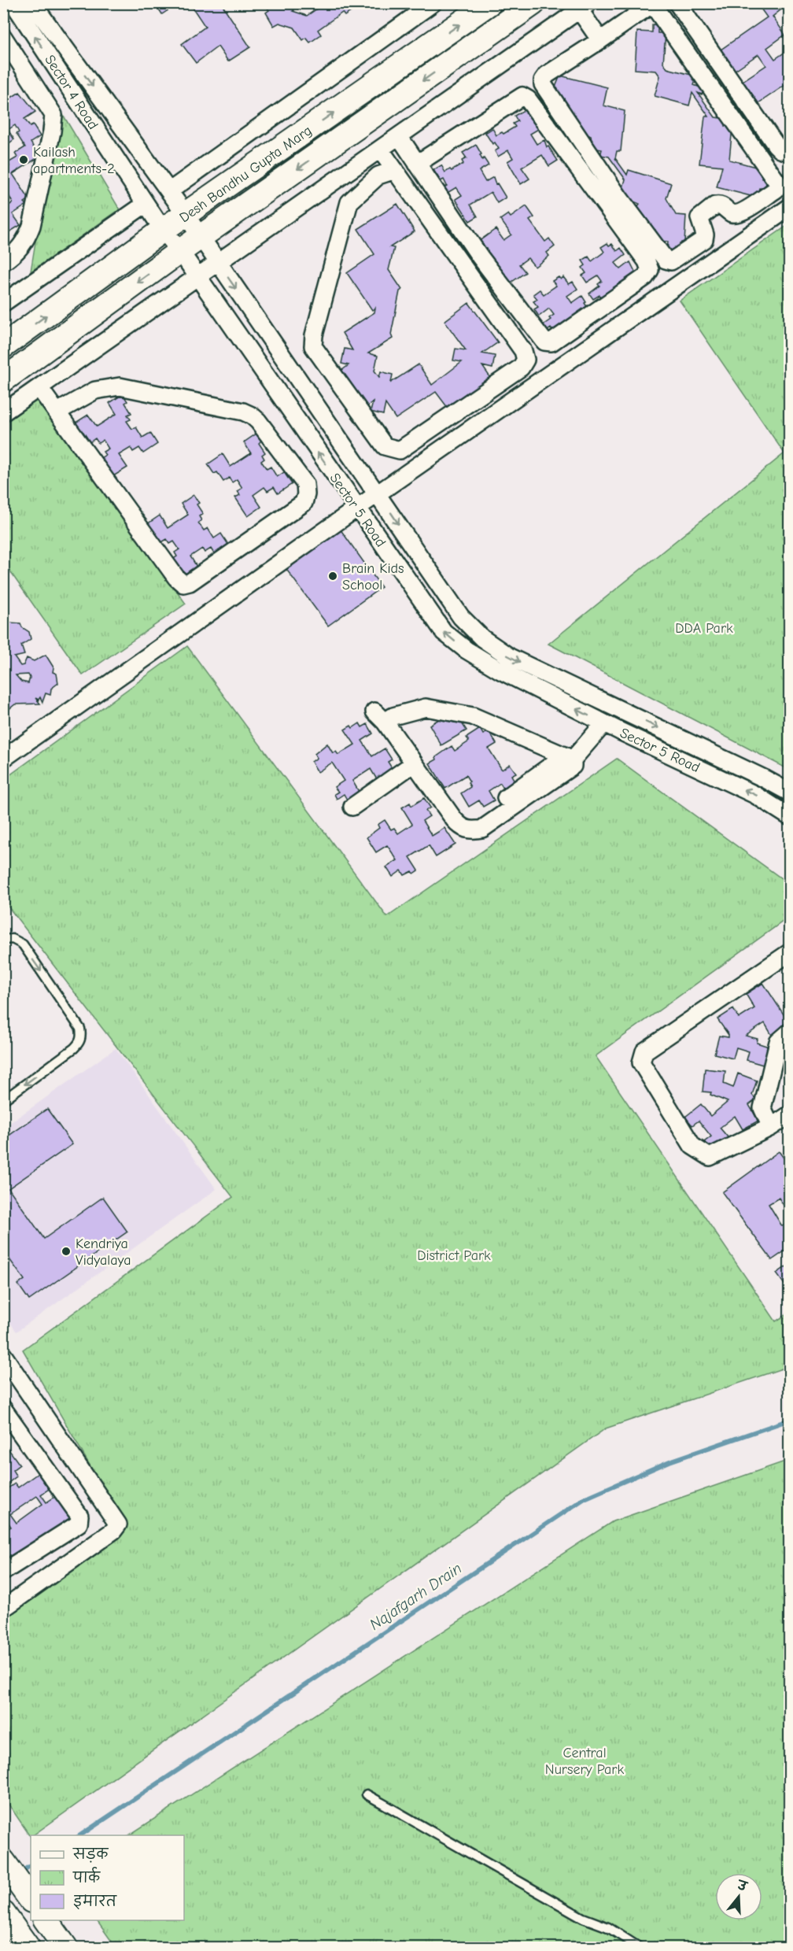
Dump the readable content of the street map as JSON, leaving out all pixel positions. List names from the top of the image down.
{
  "streets": {
    "street": ["Sector 4 Road", "Desh Bandhu Gupta Marg", "Sector 5 Road"]
  },
  "crossings": [
    ["Sector 4 Road", "Sector 5 Road"],
    ["Desh Bandhu Gupta Marg", "Sector 5 Road"]
  ],
  "water": ["Najafgarh Drain"],
  "parks": ["DDA Park", "District Park", "Central Nursery Park"],
  "places": ["Kailash apartments-2", "Brain Kids School", "Kendriya Vidyalaya"],
  "legend": ["सड़क", "पार्क", "इमारत"],
  "north": "top"
}
